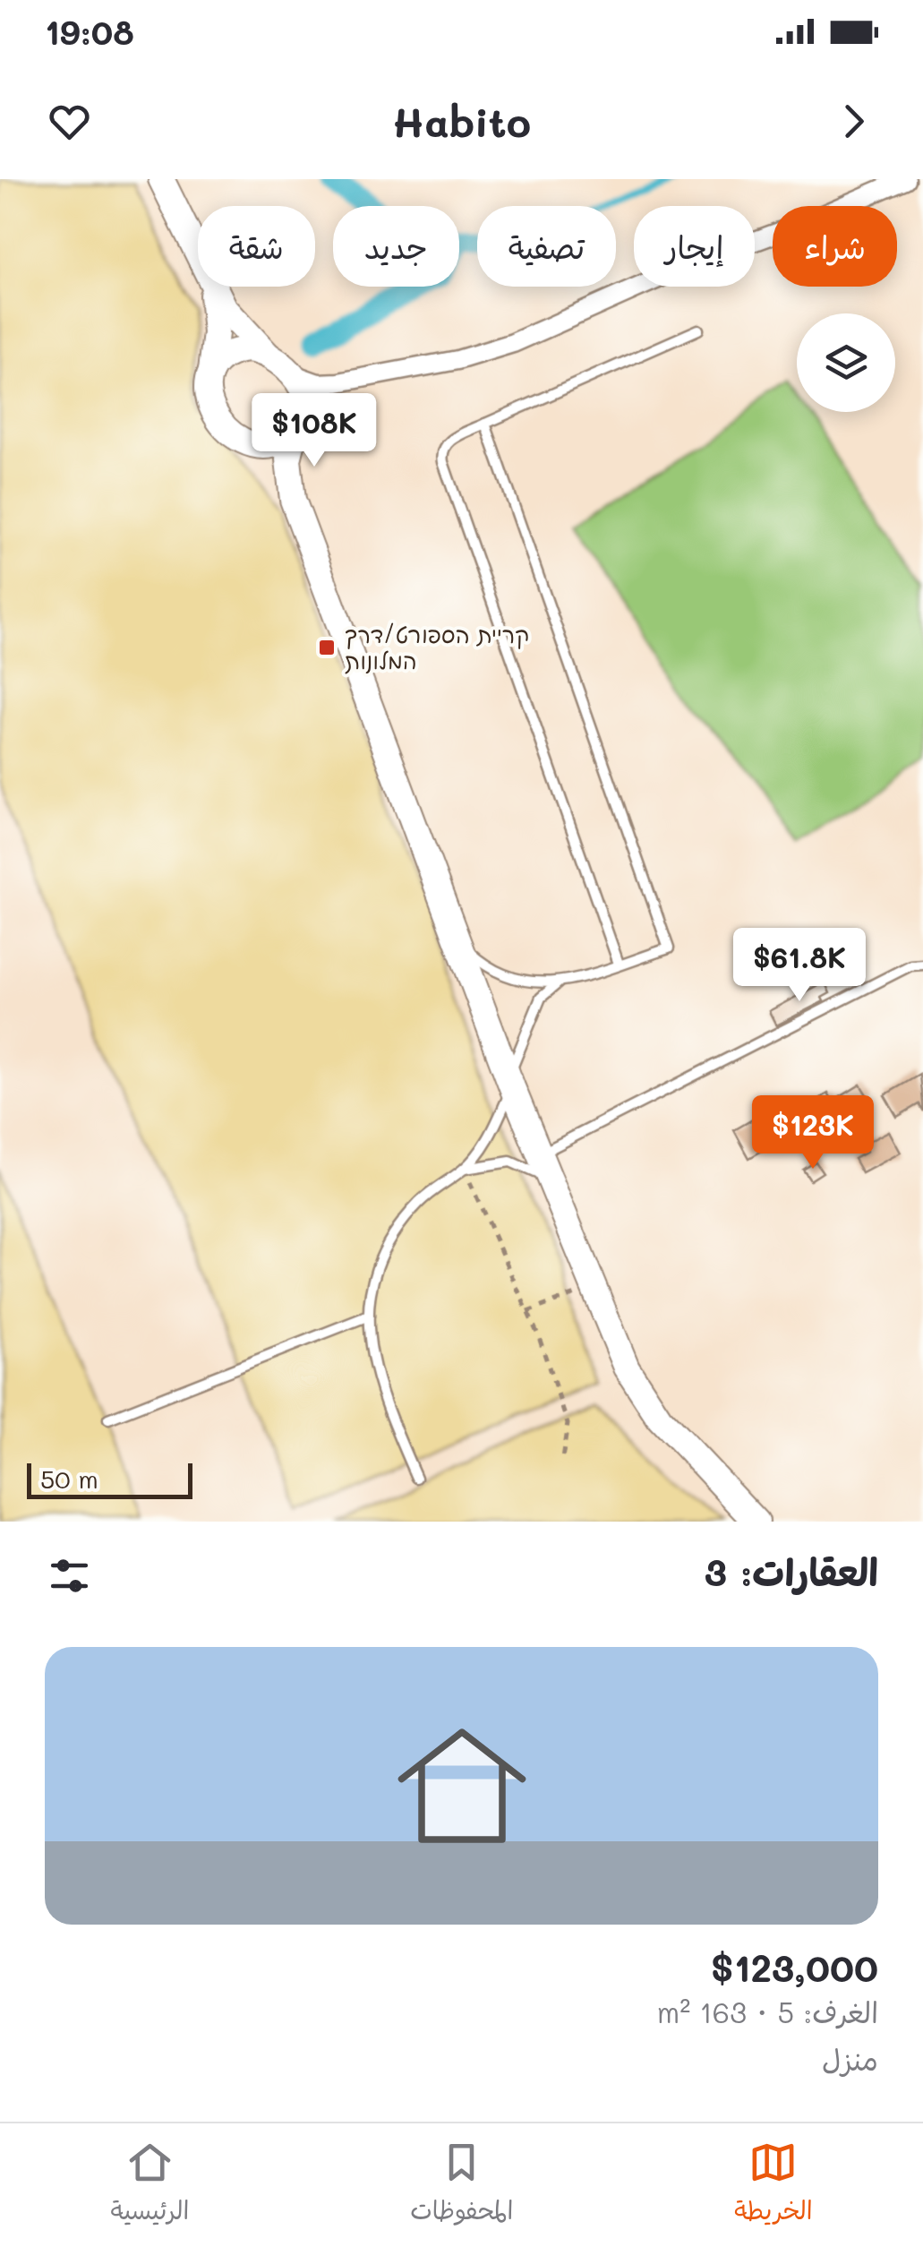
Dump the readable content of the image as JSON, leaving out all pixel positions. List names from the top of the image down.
{
  "places": {
    "transit": ["קריית הספורט/דרך המלונות"]
  },
  "scale_bar": "50 m",
  "page": {
    "status": "19:08",
    "header": "Habito",
    "chip": [
      "شراء",
      "إيجار",
      "تصفية",
      "جديد",
      "شقة"
    ],
    "price": ["$108K", "$61.8K", "$123K"],
    "scale": "50 m",
    "heading": "العقارات: 3",
    "list": [
      {
        "name": "$123,000",
        "note": "الغرف: 5 · 163 m² · منزل"
      }
    ],
    "tabs": ["الخريطة", "المحفوظات", "الرئيسية"]
  }
}
